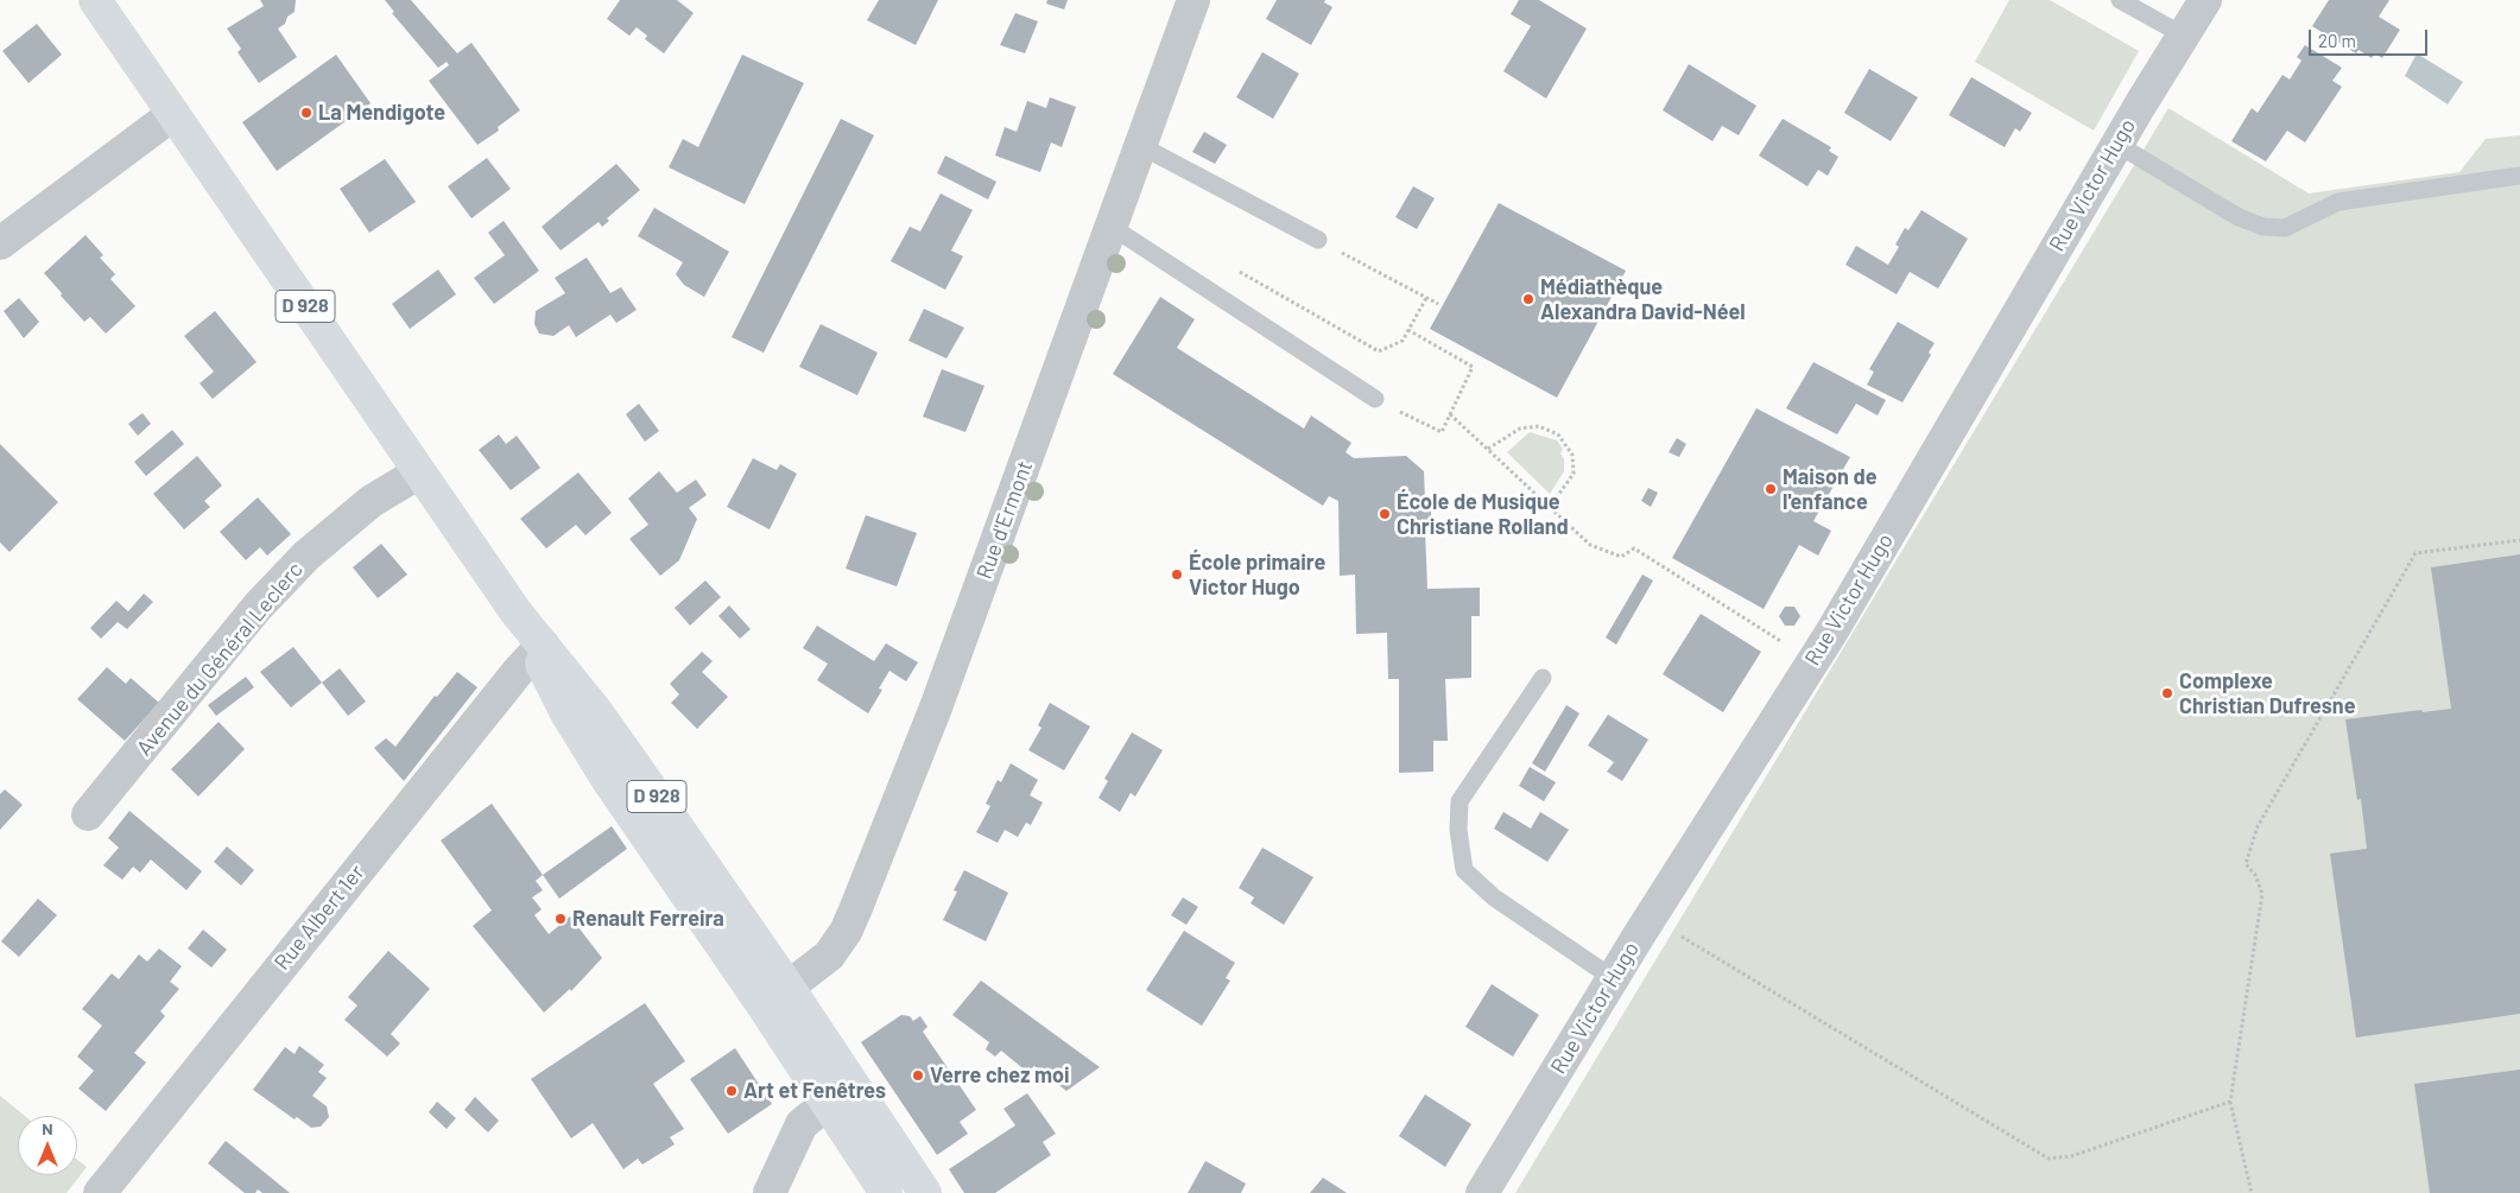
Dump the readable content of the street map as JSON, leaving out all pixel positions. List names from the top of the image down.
{
  "streets": {
    "main road": ["D 928"],
    "street": [
      "Rue Victor Hugo",
      "Rue d'Ermont",
      "Avenue du Général Leclerc",
      "Rue Albert 1er"
    ]
  },
  "crossings": [
    ["D 928", "Rue d'Ermont"],
    ["D 928", "Avenue du Général Leclerc"],
    ["D 928", "Rue Albert 1er"]
  ],
  "places": [
    "La Mendigote",
    "Médiathèque Alexandra David-Néel",
    "Maison de l'enfance",
    "École de Musique Christiane Rolland",
    "École primaire Victor Hugo",
    "Complexe Christian Dufresne",
    "Renault Ferreira",
    "Verre chez moi",
    "Art et Fenêtres"
  ],
  "scale_bar": "20 m",
  "north": "top"
}
